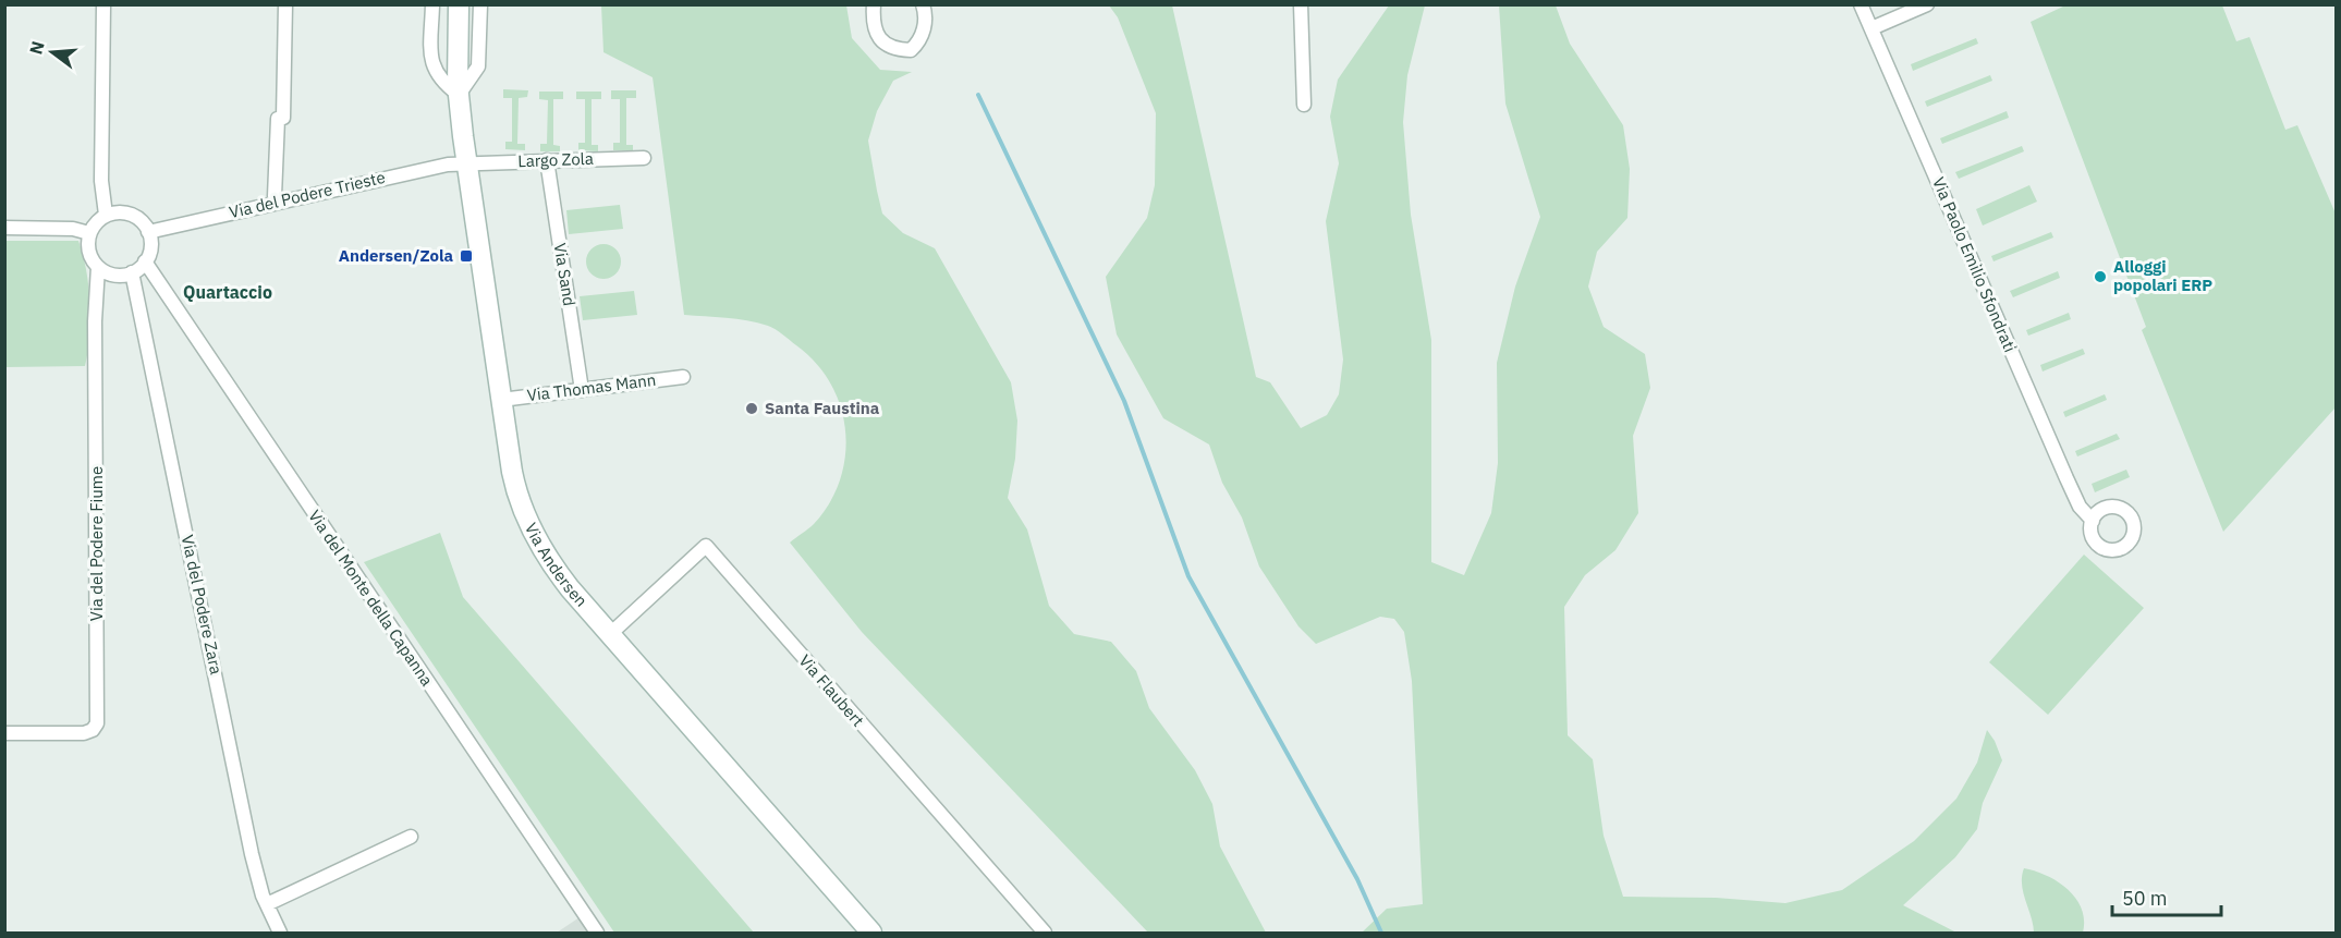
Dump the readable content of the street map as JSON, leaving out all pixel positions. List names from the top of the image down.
{
  "streets": {
    "street": [
      "Largo Zola",
      "Via del Podere Trieste",
      "Via Paolo Emilio Sfondrati",
      "Via Sand",
      "Via Thomas Mann",
      "Via del Podere Fiume",
      "Via Andersen",
      "Via del Monte della Capanna",
      "Via del Podere Zara",
      "Via Flaubert"
    ]
  },
  "crossings": [
    ["Largo Zola", "Via del Podere Trieste"],
    ["Largo Zola", "Via Sand"],
    ["Largo Zola", "Via Andersen"],
    ["Via del Podere Trieste", "Via del Podere Fiume"],
    ["Via del Podere Trieste", "Via Andersen"],
    ["Via del Podere Trieste", "Via del Monte della Capanna"],
    ["Via del Podere Trieste", "Via del Podere Zara"],
    ["Via Sand", "Via Thomas Mann"],
    ["Via Thomas Mann", "Via Andersen"],
    ["Via del Podere Fiume", "Via del Monte della Capanna"],
    ["Via del Podere Fiume", "Via del Podere Zara"],
    ["Via Andersen", "Via Flaubert"],
    ["Via del Monte della Capanna", "Via del Podere Zara"]
  ],
  "districts": ["Quartaccio"],
  "places": {
    "transit": ["Andersen/Zola"],
    "other": ["Alloggi popolari ERP", "Santa Faustina"]
  },
  "scale_bar": "50 m",
  "north": "left"
}
